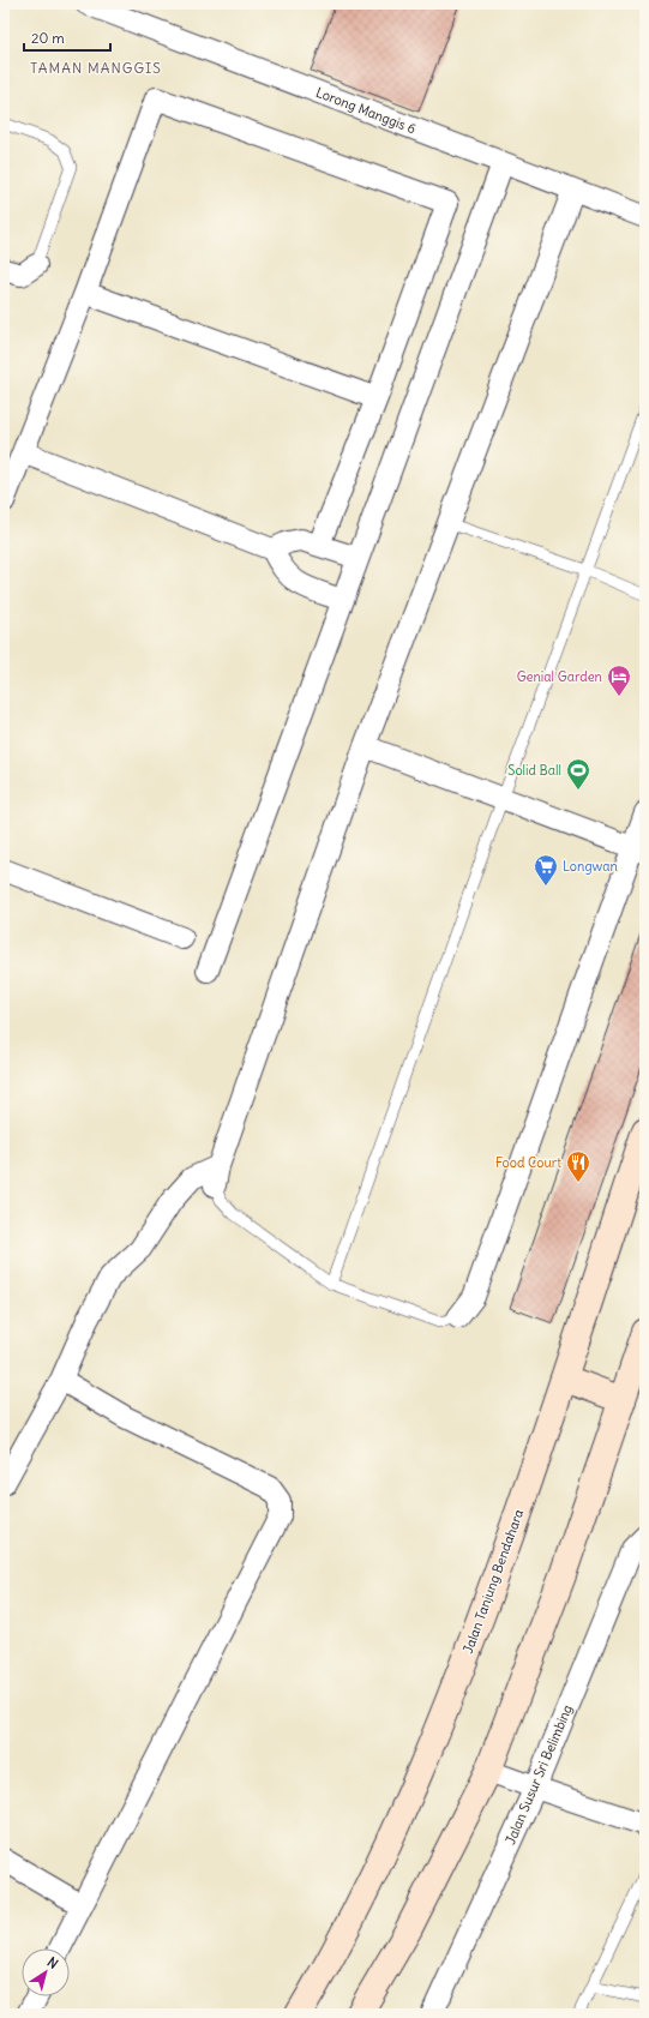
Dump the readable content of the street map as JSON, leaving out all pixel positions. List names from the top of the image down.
{
  "streets": {
    "main road": ["Jalan Tanjung Bendahara"],
    "street": ["Lorong Manggis 6", "Jalan Susur Sri Belimbing"]
  },
  "districts": ["TAMAN MANGGIS"],
  "places": {
    "hotel": ["Genial Garden"],
    "sports": ["Solid Ball"],
    "supermarket": ["Longwan"],
    "restaurant": ["Food Court"]
  },
  "scale_bar": "20 m",
  "north": "top right"
}
